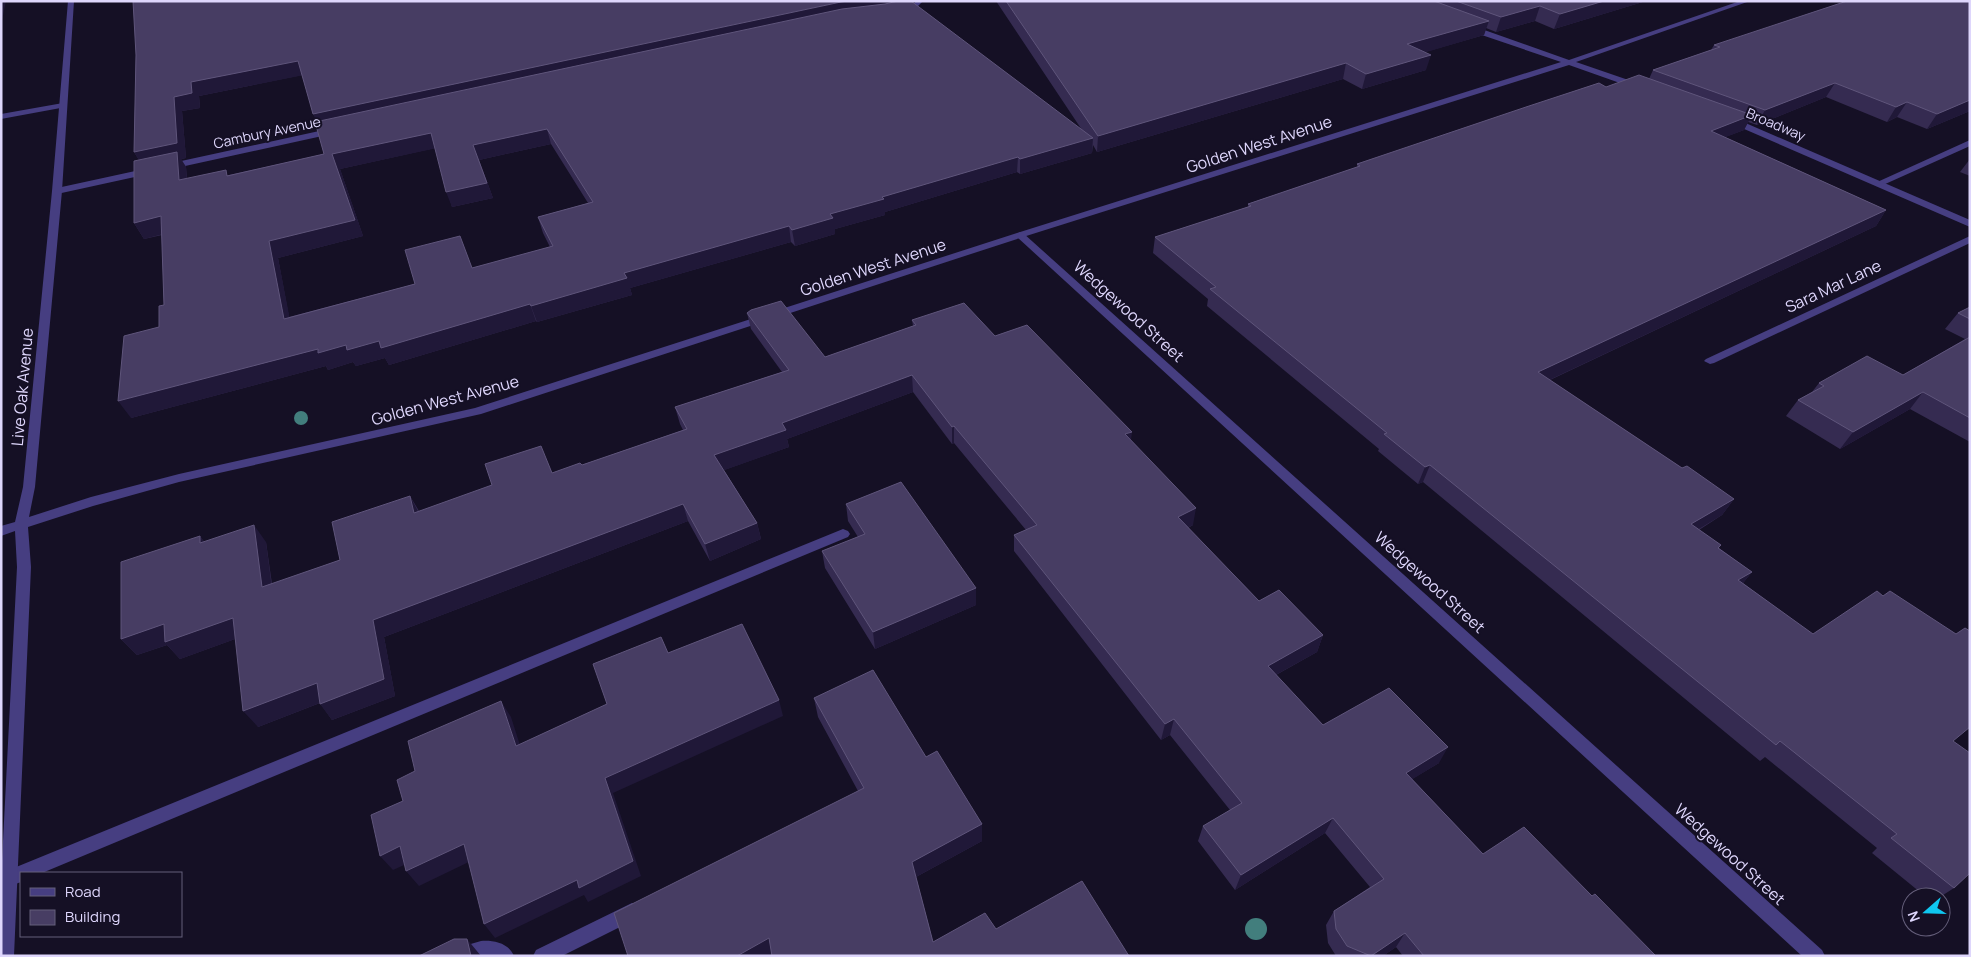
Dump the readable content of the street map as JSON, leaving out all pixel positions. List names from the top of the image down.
{
  "streets": {
    "street": [
      "Broadway",
      "Cambury Avenue",
      "Golden West Avenue",
      "Sara Mar Lane",
      "Wedgewood Street",
      "Live Oak Avenue"
    ]
  },
  "crossings": [
    ["Cambury Avenue", "Live Oak Avenue"],
    ["Golden West Avenue", "Wedgewood Street"],
    ["Golden West Avenue", "Live Oak Avenue"]
  ],
  "legend": ["Road", "Building"],
  "north": "left"
}
